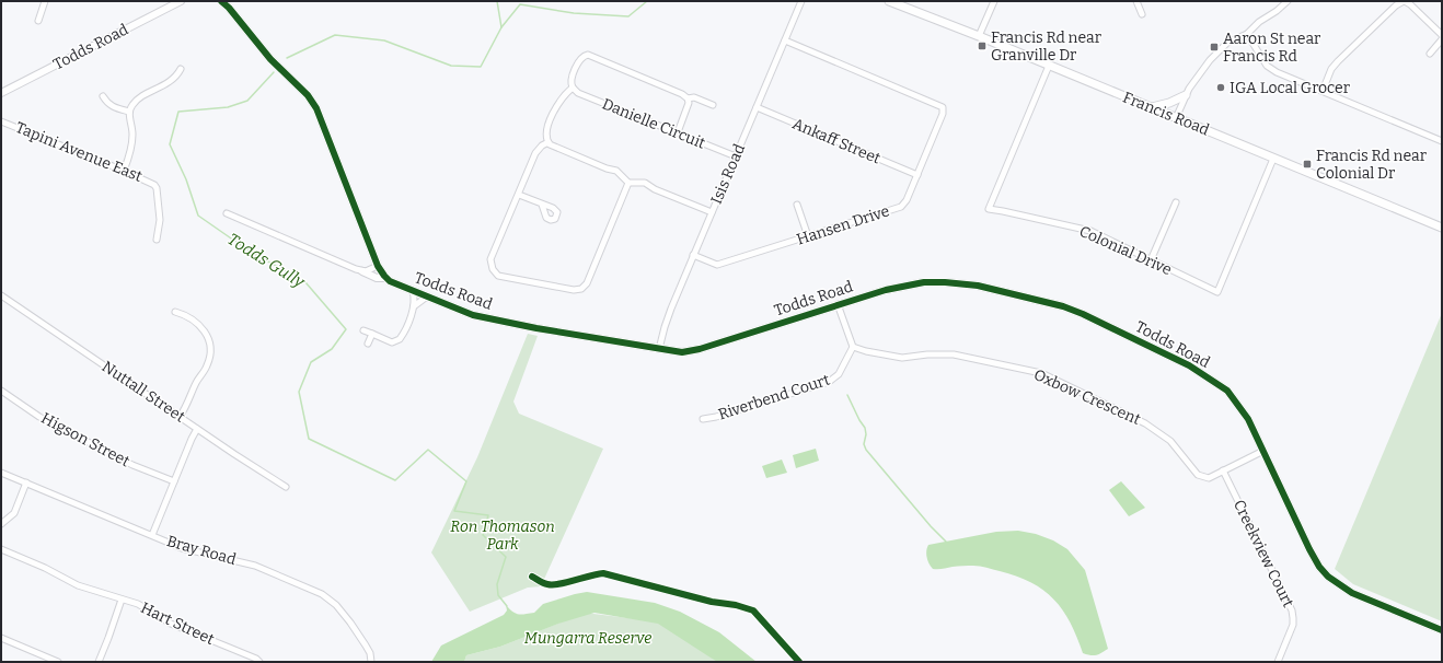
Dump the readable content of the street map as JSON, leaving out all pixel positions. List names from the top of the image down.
{
  "streets": {
    "main road": ["Francis Road"],
    "street": [
      "Todds Road",
      "Danielle Circuit",
      "Ankaff Street",
      "Tapini Avenue East",
      "Isis Road",
      "Hansen Drive",
      "Colonial Drive",
      "Nuttall Street",
      "Riverbend Court",
      "Oxbow Crescent",
      "Higson Street",
      "Bray Road",
      "Creekview Court",
      "Hart Street"
    ]
  },
  "crossings": [
    ["Todds Road", "Isis Road"],
    ["Todds Road", "Oxbow Crescent"],
    ["Francis Road", "Colonial Drive"],
    ["Danielle Circuit", "Isis Road"],
    ["Ankaff Street", "Isis Road"],
    ["Ankaff Street", "Hansen Drive"],
    ["Isis Road", "Hansen Drive"],
    ["Riverbend Court", "Oxbow Crescent"],
    ["Oxbow Crescent", "Creekview Court"]
  ],
  "water": ["Todds Gully"],
  "parks": ["Ron Thomason Park", "Mungarra Reserve"],
  "places": {
    "transit": ["Francis Rd near Granville Dr", "Aaron St near Francis Rd", "Francis Rd near Colonial Dr"],
    "other": ["IGA Local Grocer"]
  }
}
